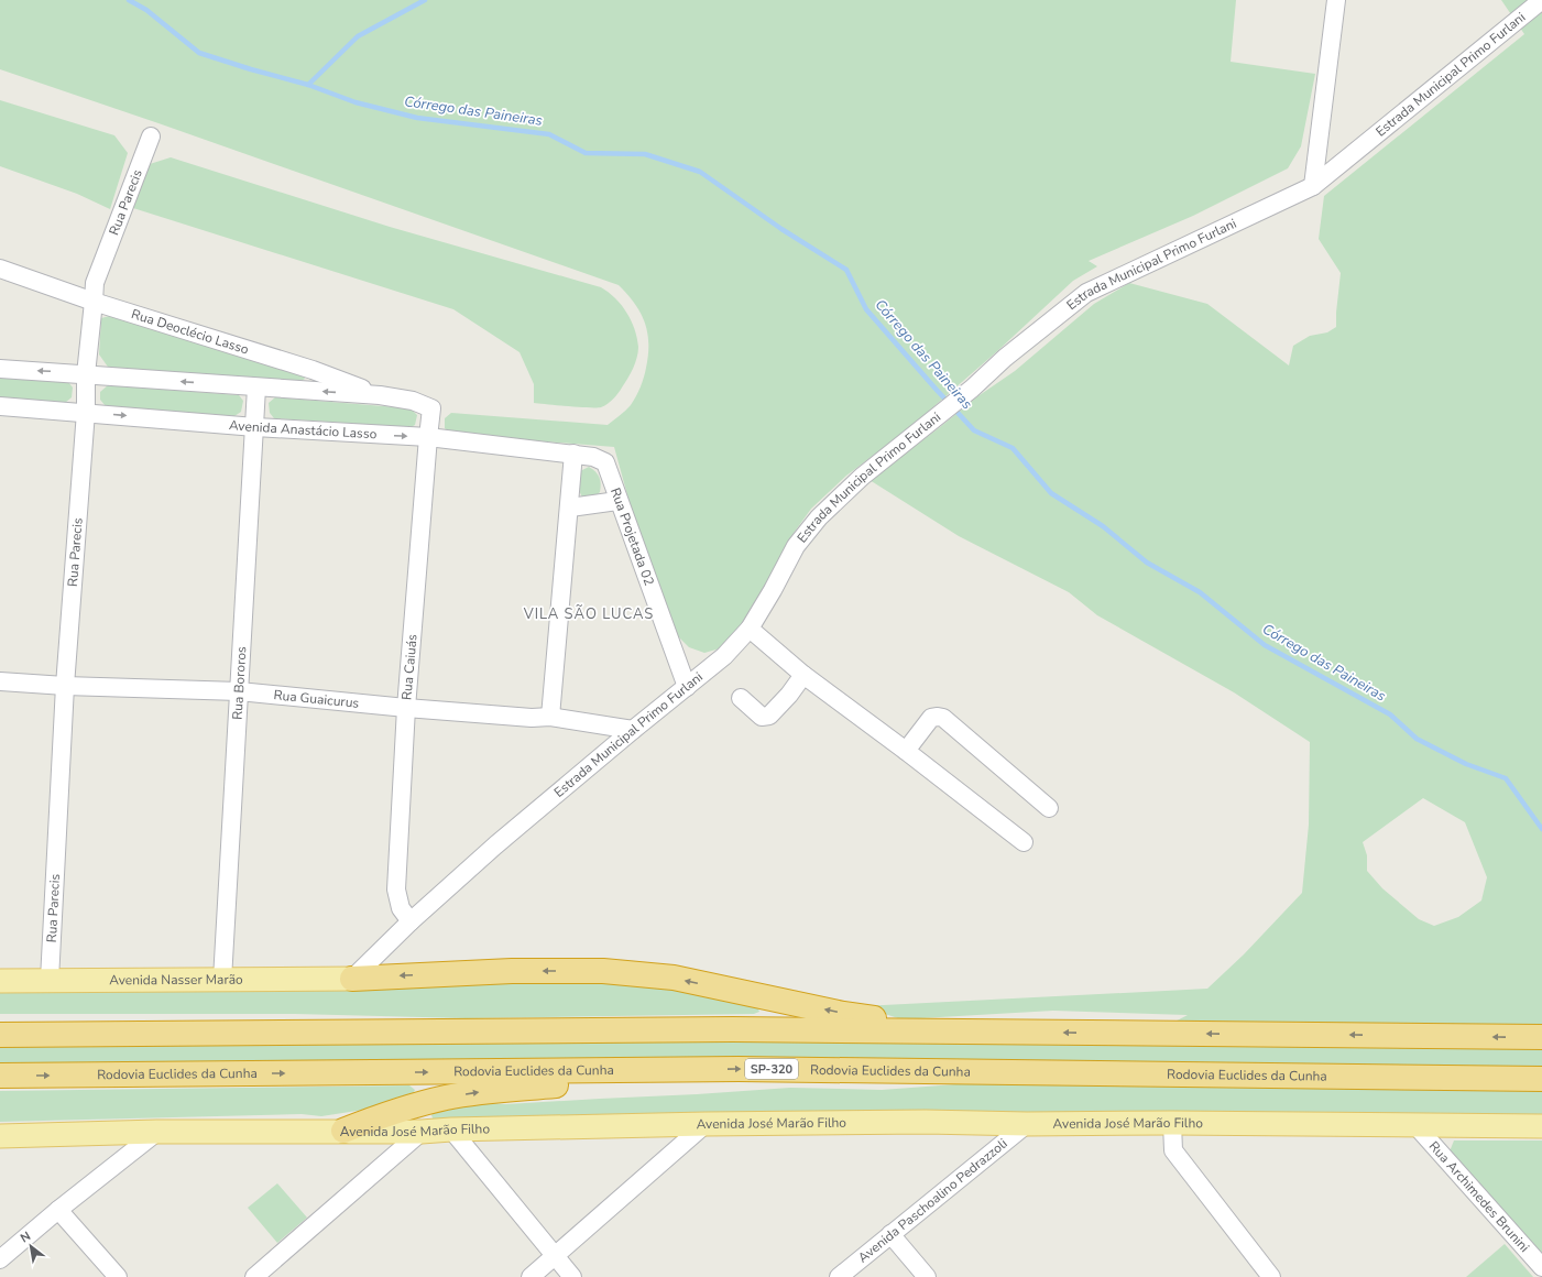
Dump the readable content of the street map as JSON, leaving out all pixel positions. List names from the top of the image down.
{
  "streets": {
    "highway": ["SP-320", "Rodovia Euclides da Cunha"],
    "main road": ["Avenida Nasser Marão", "Avenida José Marão Filho"],
    "street": [
      "Estrada Municipal Primo Furlani",
      "Rua Parecis",
      "Rua Deoclécio Lasso",
      "Avenida Anastácio Lasso",
      "Rua Projetada 02",
      "Rua Caiuás",
      "Rua Bororos",
      "Rua Guaicurus",
      "Rua Archimedes Brunini",
      "Avenida Paschoalino Pedrazzoli"
    ]
  },
  "crossings": [
    ["Estrada Municipal Primo Furlani", "Rua Projetada 02"],
    ["Estrada Municipal Primo Furlani", "Rua Caiuás"],
    ["Estrada Municipal Primo Furlani", "Rua Guaicurus"],
    ["Estrada Municipal Primo Furlani", "Avenida Nasser Marão"],
    ["Rua Parecis", "Rua Deoclécio Lasso"],
    ["Rua Parecis", "Avenida Anastácio Lasso"],
    ["Rua Parecis", "Rua Guaicurus"],
    ["Rua Parecis", "Avenida Nasser Marão"],
    ["Rua Deoclécio Lasso", "Rua Caiuás"],
    ["Avenida Anastácio Lasso", "Rua Projetada 02"],
    ["Avenida Anastácio Lasso", "Rua Caiuás"],
    ["Avenida Anastácio Lasso", "Rua Bororos"],
    ["Rua Caiuás", "Rua Guaicurus"],
    ["Rua Bororos", "Rua Guaicurus"],
    ["Rua Bororos", "Avenida Nasser Marão"],
    ["Avenida José Marão Filho", "Rua Archimedes Brunini"],
    ["Avenida José Marão Filho", "Avenida Paschoalino Pedrazzoli"]
  ],
  "districts": ["VILA SÃO LUCAS"],
  "water": ["Córrego das Paineiras"],
  "north": "top left"
}
